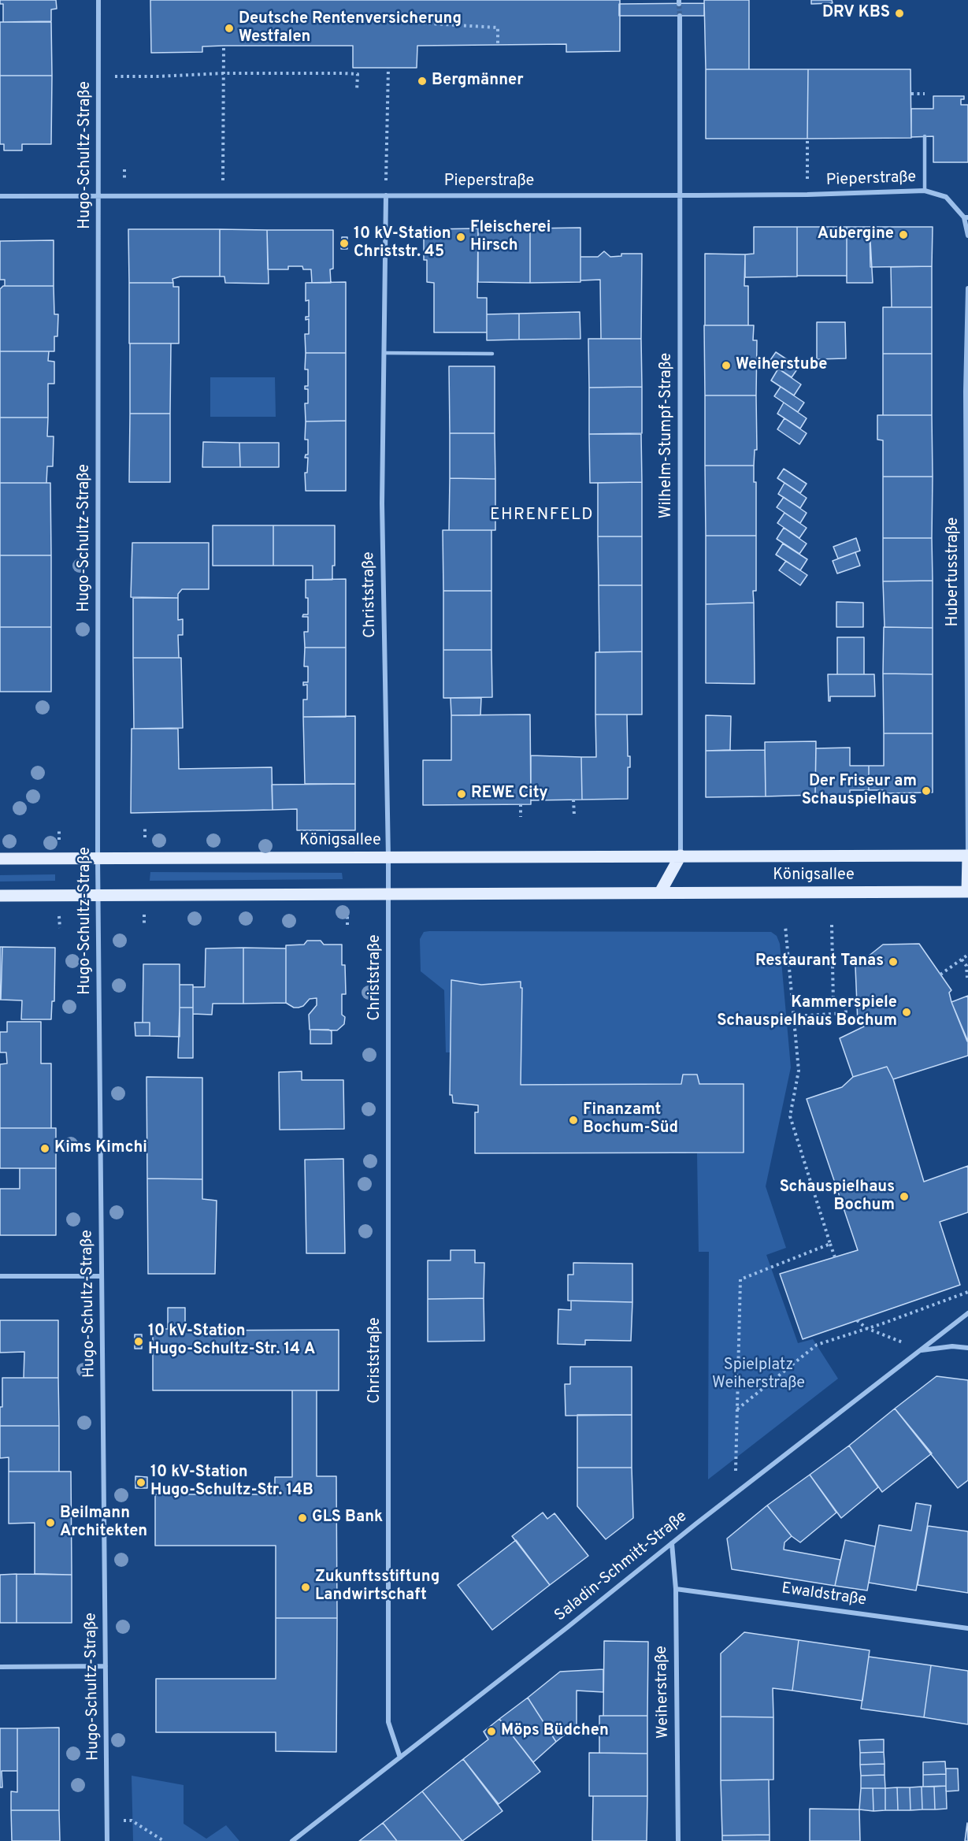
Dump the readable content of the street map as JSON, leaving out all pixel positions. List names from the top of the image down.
{
  "streets": {
    "main road": ["Königsallee"],
    "street": [
      "Hugo-Schultz-Straße",
      "Pieperstraße",
      "Wilhelm-Stumpf-Straße",
      "Hubertusstraße",
      "Christstraße",
      "Saladin-Schmitt-Straße",
      "Ewaldstraße",
      "Weiherstraße"
    ]
  },
  "crossings": [
    ["Hugo-Schultz-Straße", "Pieperstraße"],
    ["Hugo-Schultz-Straße", "Königsallee"],
    ["Pieperstraße", "Wilhelm-Stumpf-Straße"],
    ["Pieperstraße", "Christstraße"],
    ["Wilhelm-Stumpf-Straße", "Königsallee"],
    ["Hubertusstraße", "Königsallee"],
    ["Christstraße", "Königsallee"],
    ["Christstraße", "Saladin-Schmitt-Straße"],
    ["Saladin-Schmitt-Straße", "Weiherstraße"],
    ["Ewaldstraße", "Weiherstraße"]
  ],
  "districts": ["EHRENFELD"],
  "parks": ["Spielplatz Weiherstraße"],
  "places": [
    "DRV KBS",
    "Deutsche Rentenversicherung Westfalen",
    "Bergmänner",
    "Aubergine",
    "Fleischerei Hirsch",
    "10 kV-Station Christstr. 45",
    "Weiherstube",
    "Der Friseur am Schauspielhaus",
    "REWE City",
    "Restaurant Tanas",
    "Kammerspiele Schauspielhaus Bochum",
    "Finanzamt Bochum-Süd",
    "Kims Kimchi",
    "Schauspielhaus Bochum",
    "10 kV-Station Hugo-Schultz-Str. 14 A",
    "10 kV-Station Hugo-Schultz-Str. 14B",
    "GLS Bank",
    "Beilmann Architekten",
    "Zukunftsstiftung Landwirtschaft",
    "Möps Büdchen"
  ]
}
